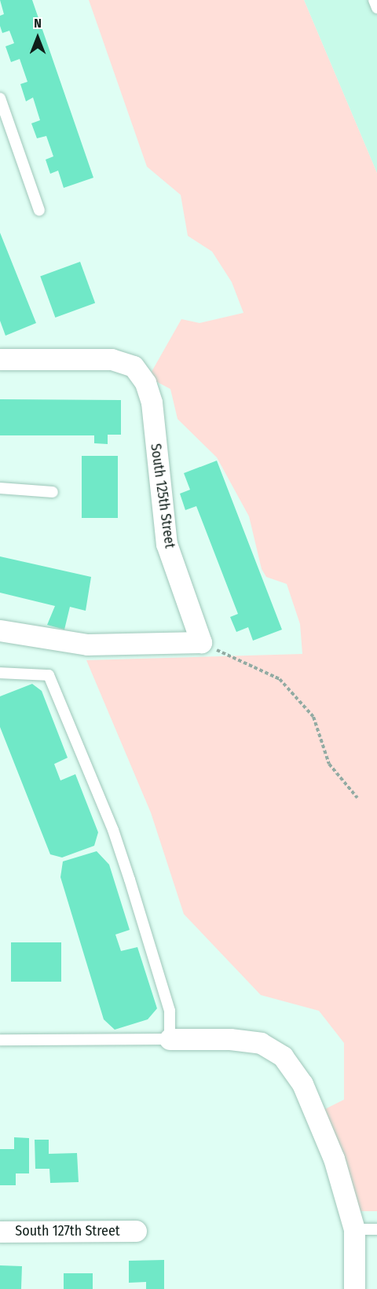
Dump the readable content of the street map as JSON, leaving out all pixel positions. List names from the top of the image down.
{
  "streets": {
    "street": ["South 125th Street", "South 127th Street"]
  },
  "north": "top"
}
